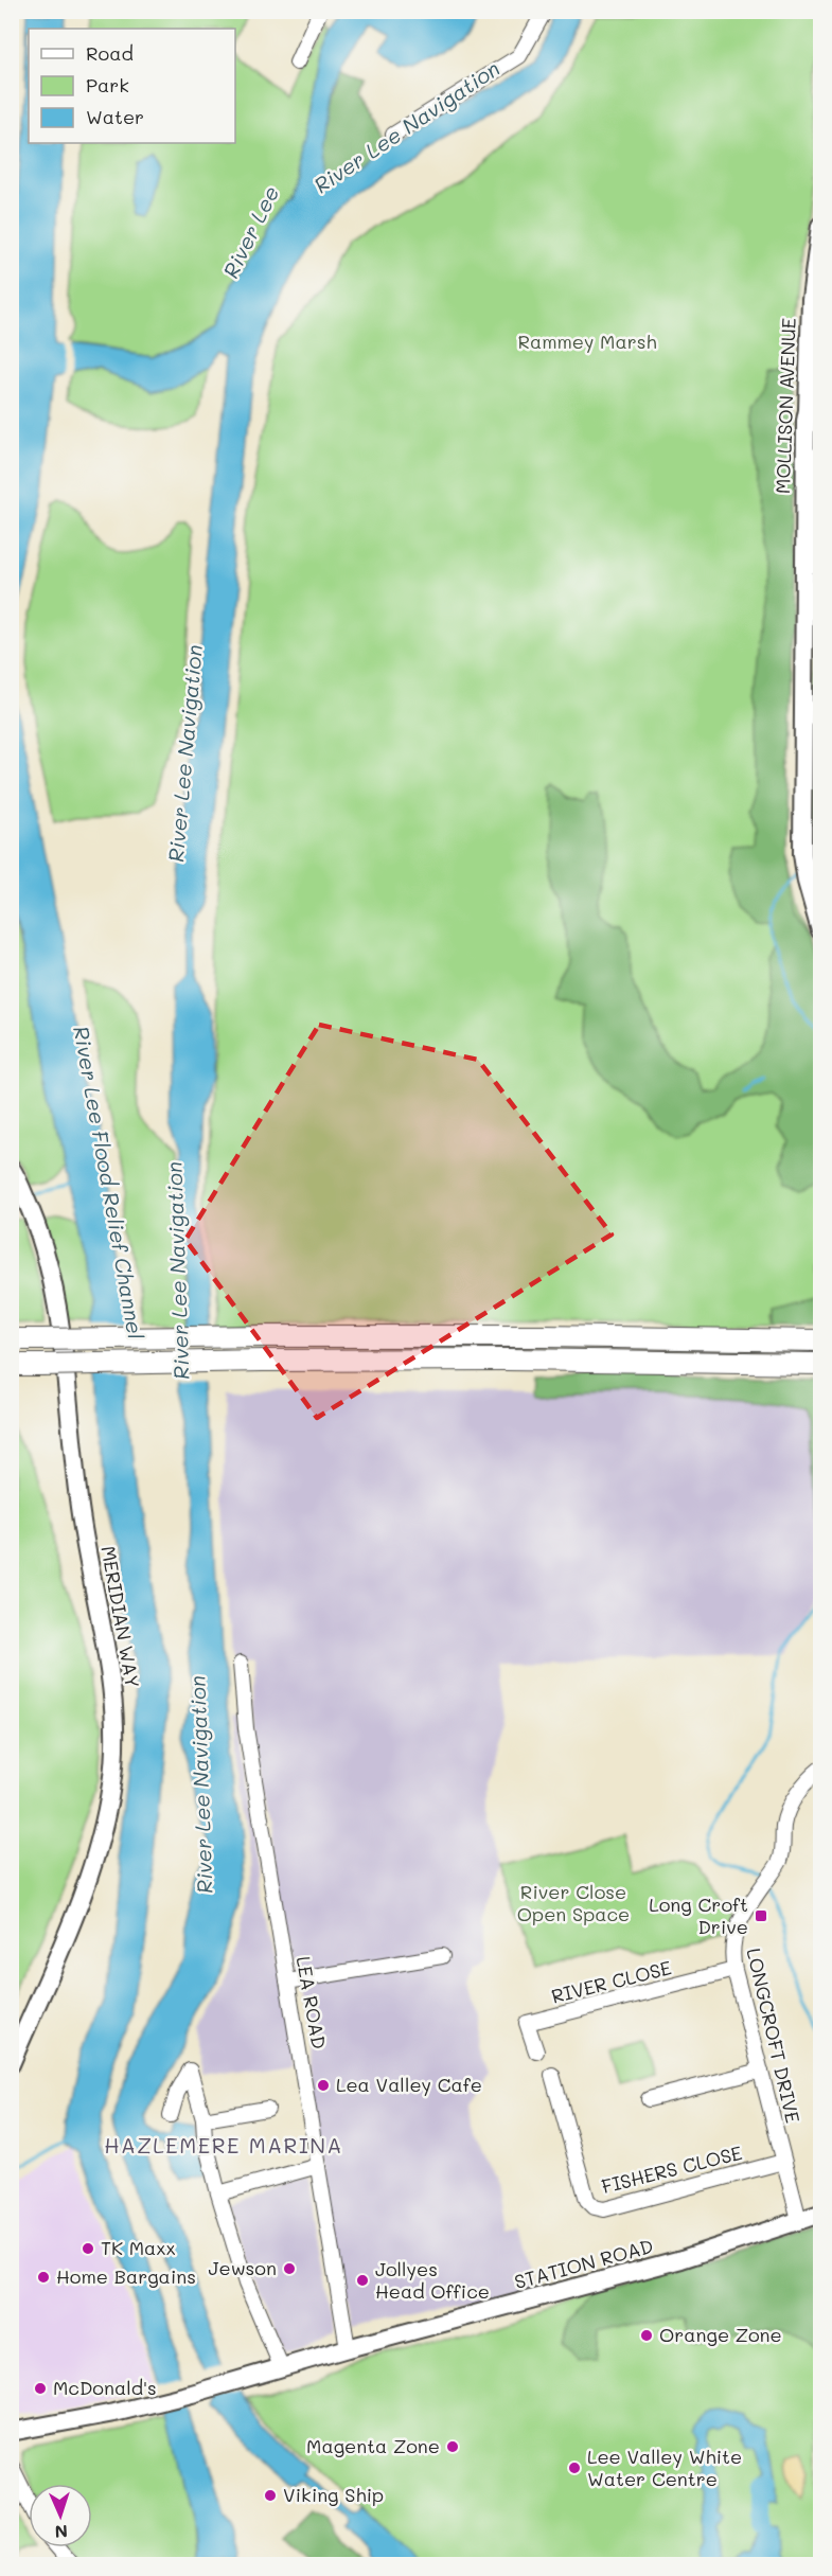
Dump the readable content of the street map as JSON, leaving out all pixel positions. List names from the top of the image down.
{
  "streets": {
    "main road": ["MOLLISON AVENUE", "MERIDIAN WAY", "STATION ROAD"],
    "street": [
      "RIVER CLOSE",
      "LEA ROAD",
      "LONGCROFT DRIVE",
      "FISHERS CLOSE"
    ]
  },
  "crossings": [
    ["RIVER CLOSE", "LONGCROFT DRIVE"],
    ["LEA ROAD", "STATION ROAD"],
    ["LONGCROFT DRIVE", "FISHERS CLOSE"],
    ["LONGCROFT DRIVE", "STATION ROAD"]
  ],
  "districts": ["HAZLEMERE MARINA"],
  "water": ["River Lee Navigation", "River Lee", "River Lee Flood Relief Channel"],
  "parks": ["Rammey Marsh", "River Close Open Space"],
  "places": {
    "transit": ["Long Croft Drive"],
    "other": [
      "Lea Valley Cafe",
      "TK Maxx",
      "Jewson",
      "Home Bargains",
      "Jollyes Head Office",
      "Orange Zone",
      "McDonald's",
      "Magenta Zone",
      "Lee Valley White Water Centre",
      "Viking Ship"
    ]
  },
  "legend": ["Road", "Park", "Water"],
  "north": "bottom"
}
